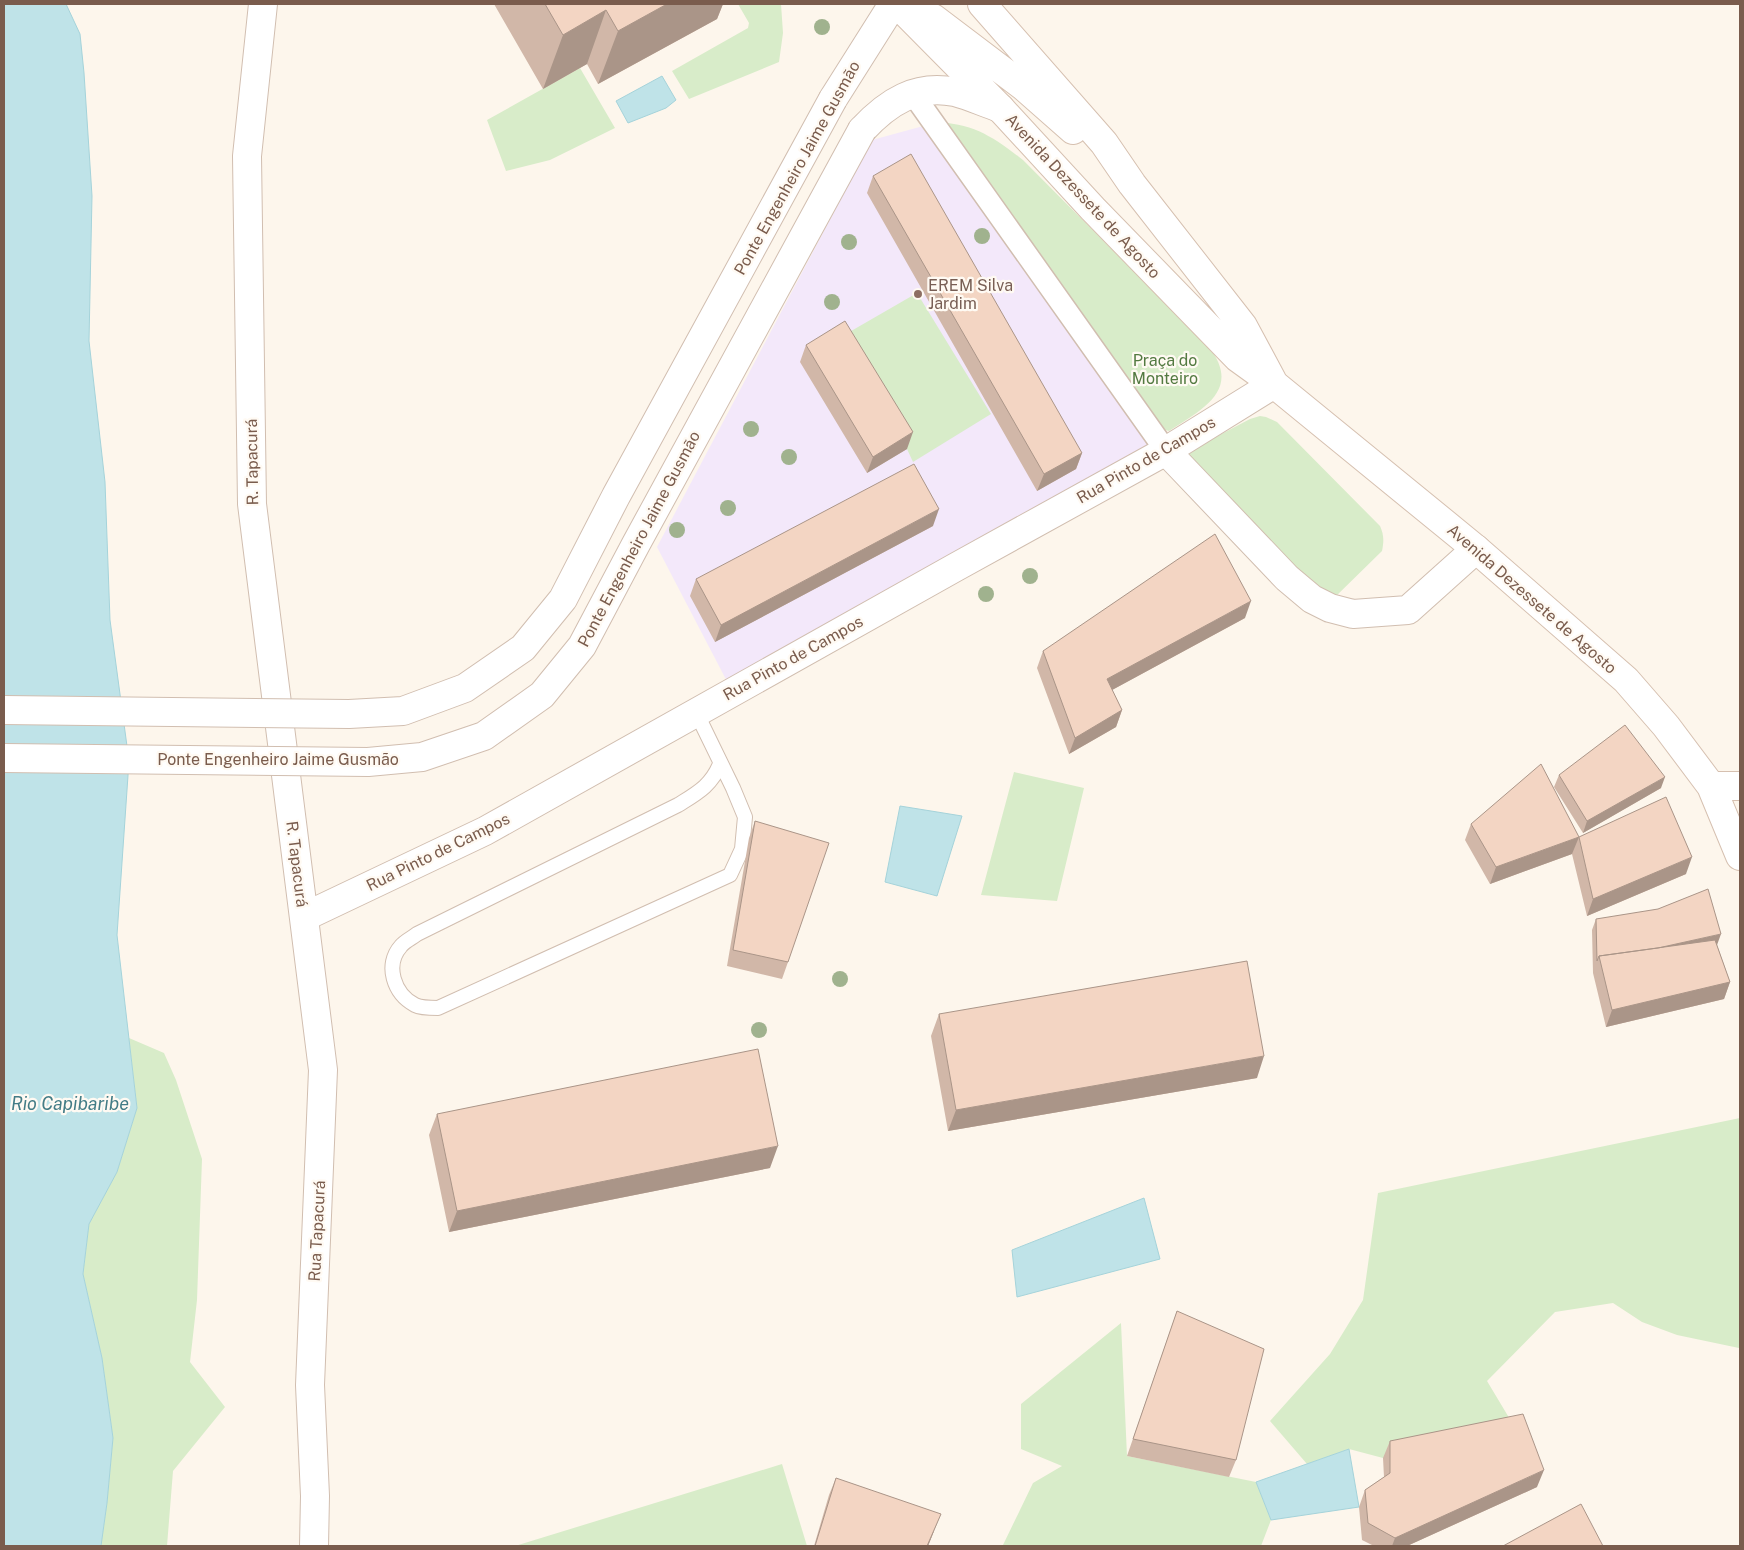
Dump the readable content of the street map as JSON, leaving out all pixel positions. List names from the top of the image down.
{
  "streets": {
    "street": [
      "Ponte Engenheiro Jaime Gusmão",
      "Avenida Dezessete de Agosto",
      "Rua Pinto de Campos",
      "R. Tapacurá",
      "Rua Tapacurá"
    ]
  },
  "crossings": [
    ["Ponte Engenheiro Jaime Gusmão", "Avenida Dezessete de Agosto"],
    ["Avenida Dezessete de Agosto", "Rua Pinto de Campos"],
    ["Rua Pinto de Campos", "R. Tapacurá"],
    ["Rua Pinto de Campos", "Rua Tapacurá"],
    ["R. Tapacurá", "Rua Tapacurá"]
  ],
  "water": ["Rio Capibaribe"],
  "parks": ["Praça do Monteiro"],
  "places": ["EREM Silva Jardim"]
}
